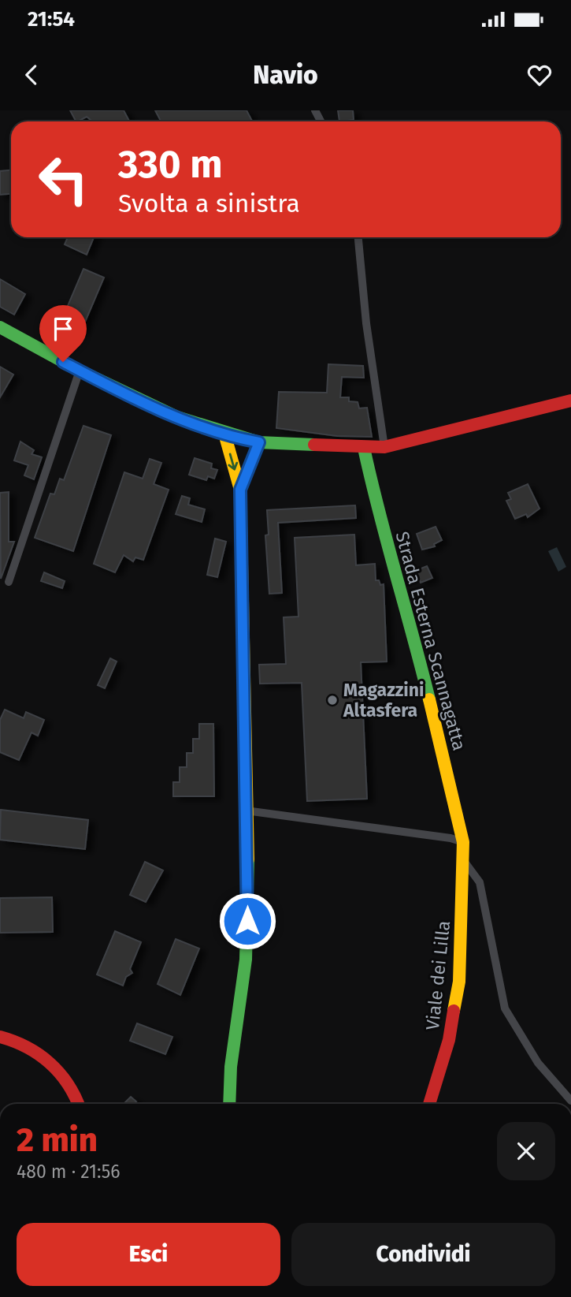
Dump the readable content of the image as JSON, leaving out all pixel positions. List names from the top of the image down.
{
  "streets": {
    "main road": ["Strada Esterna Scannagatta", "Viale dei Lilla"]
  },
  "crossings": [
    ["Strada Esterna Scannagatta", "Viale dei Lilla"]
  ],
  "places": ["Magazzini Altasfera"],
  "page": {
    "status": "21:54",
    "header": "Navio",
    "turn": ["330 m", "Svolta a sinistra"],
    "heading": ["2 min", "480 m · 21:56"],
    "buttons": ["Esci", "Condividi"]
  }
}
